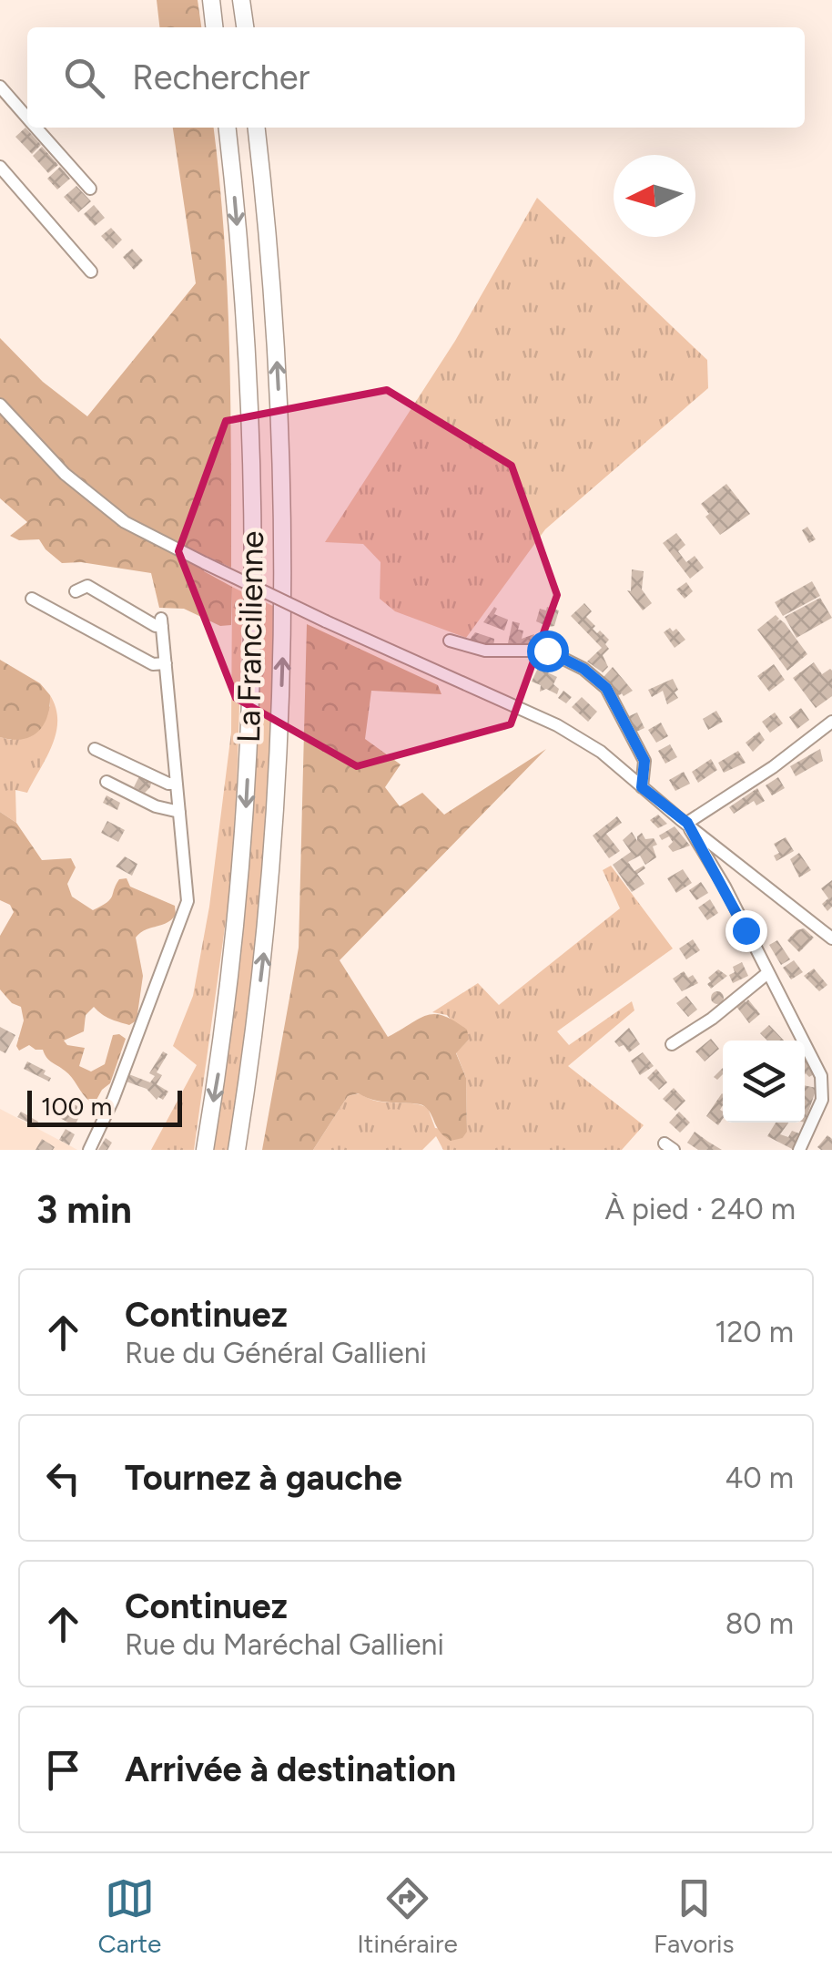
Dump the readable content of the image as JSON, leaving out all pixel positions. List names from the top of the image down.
{
  "streets": {
    "highway": ["La Francilienne"]
  },
  "scale_bar": "100 m",
  "north": "left",
  "page": {
    "search": "Rechercher",
    "scale": "100 m",
    "heading": ["3 min", "À pied · 240 m"],
    "list": [
      ["Continuez", "Rue du Général Gallieni", "120 m"],
      ["Tournez à gauche", "40 m"],
      ["Continuez", "Rue du Maréchal Gallieni", "80 m"],
      "Arrivée à destination"
    ],
    "nav": ["Carte", "Itinéraire", "Favoris"]
  }
}
